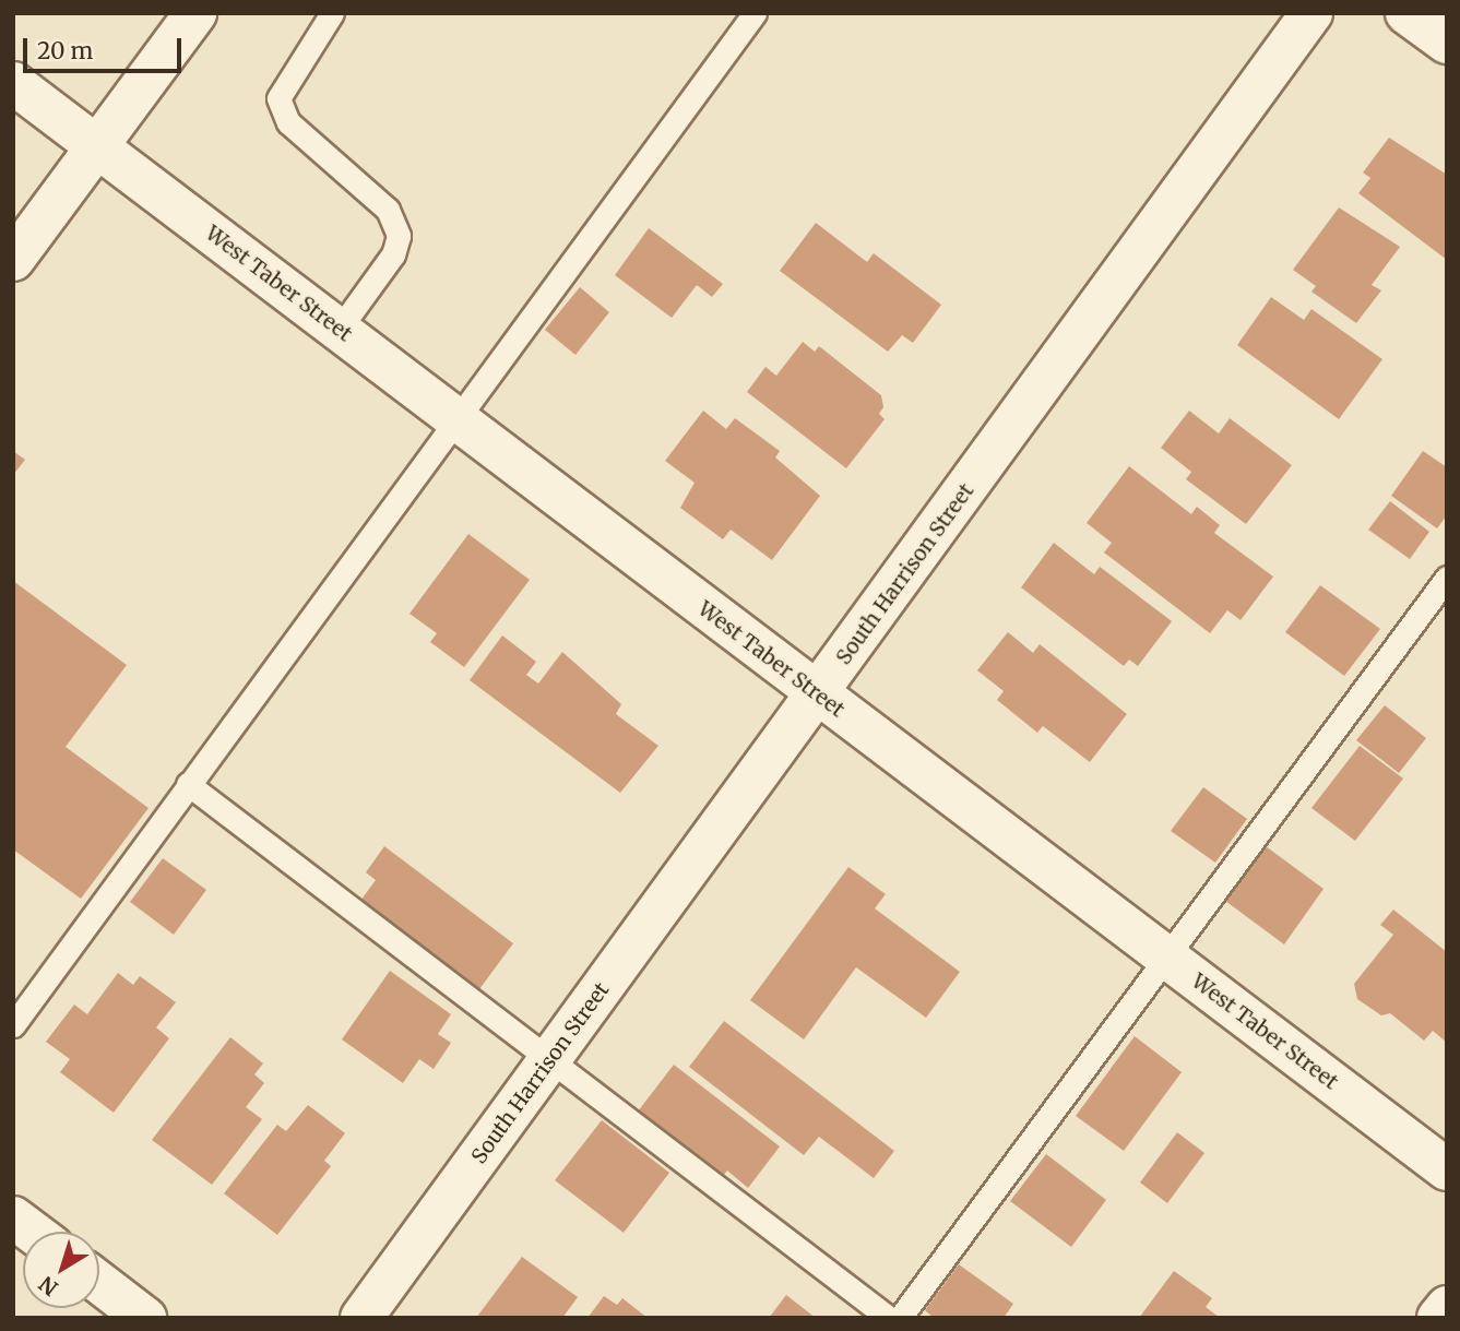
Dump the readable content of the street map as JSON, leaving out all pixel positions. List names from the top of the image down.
{
  "streets": {
    "street": ["West Taber Street", "South Harrison Street"]
  },
  "crossings": [
    ["West Taber Street", "South Harrison Street"]
  ],
  "scale_bar": "20 m",
  "north": "bottom left"
}
